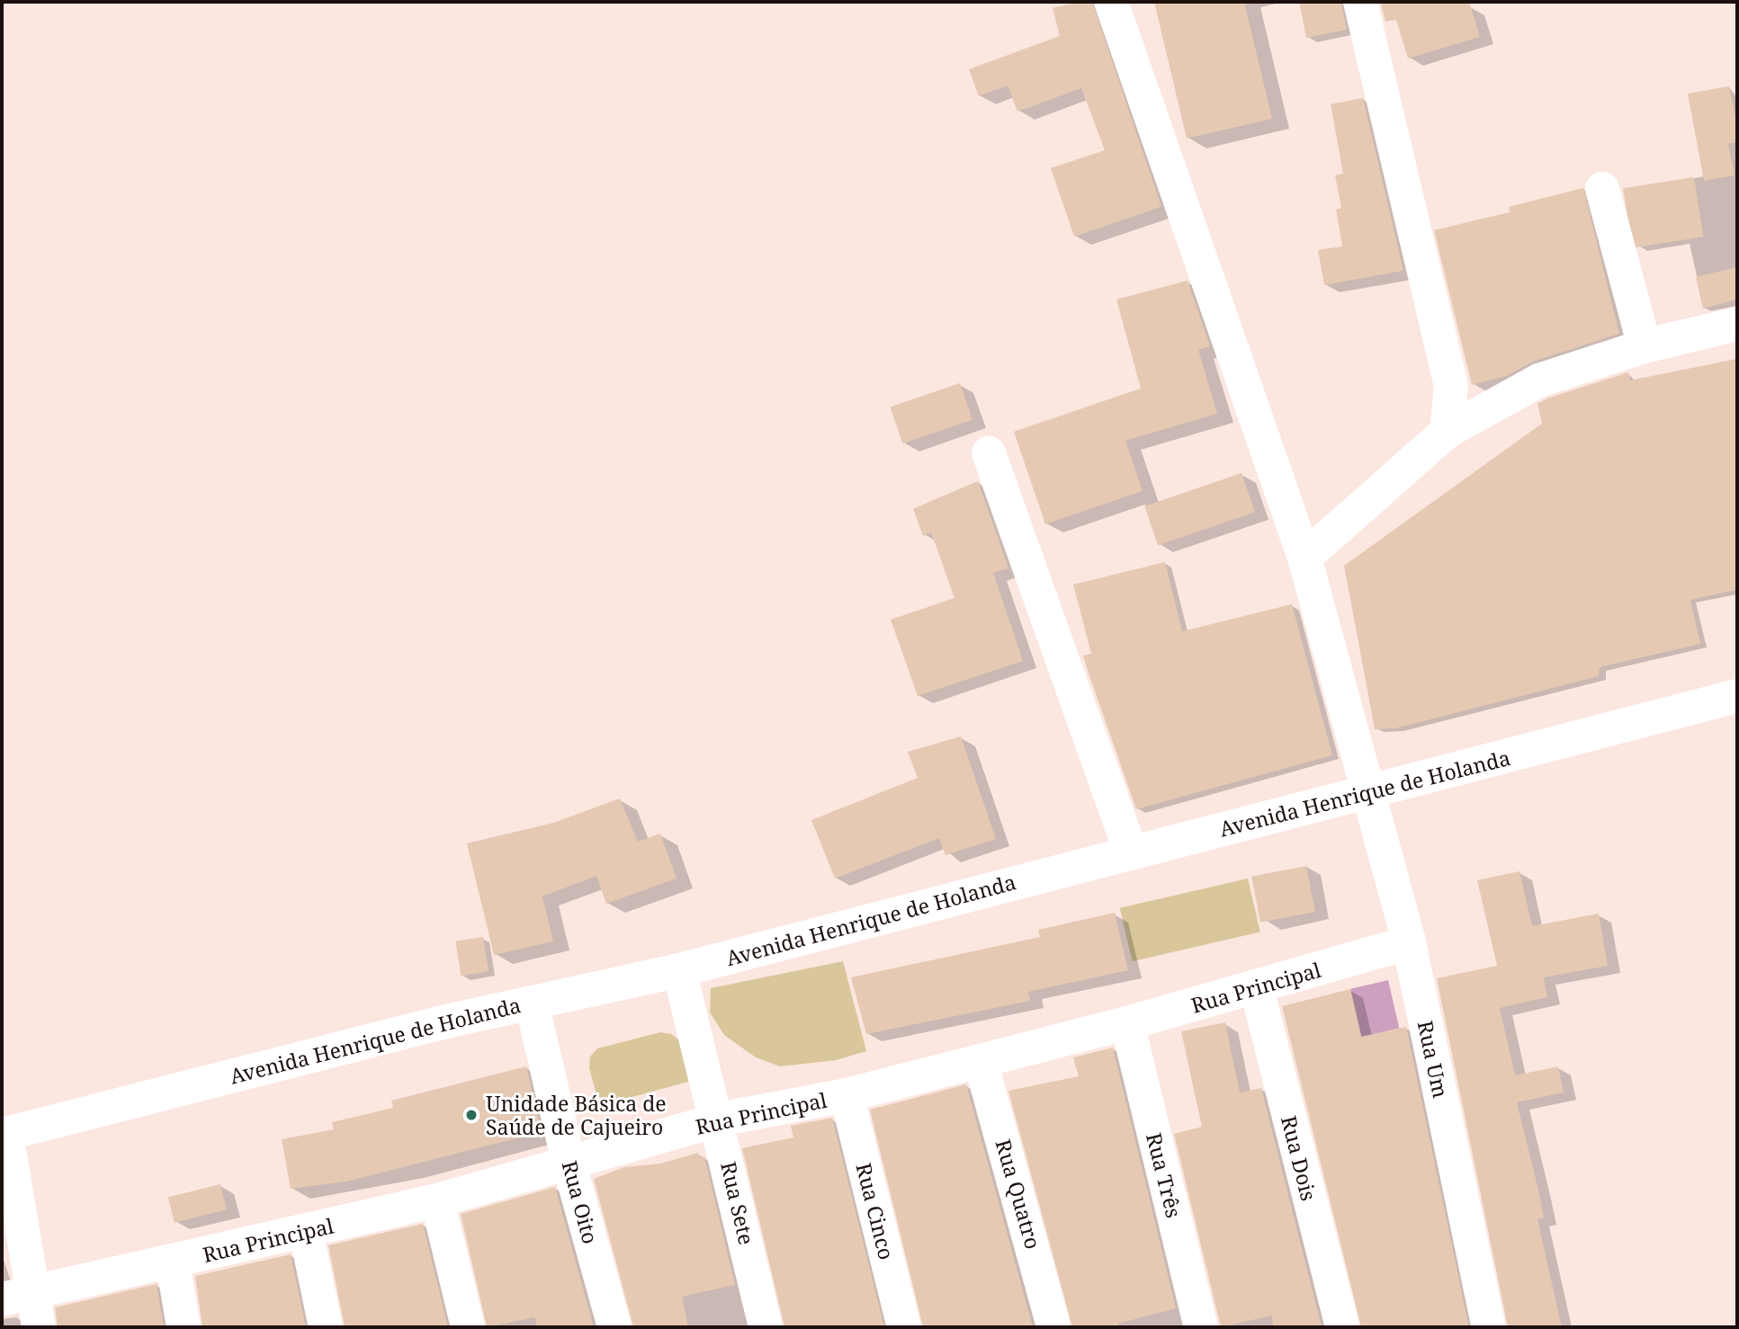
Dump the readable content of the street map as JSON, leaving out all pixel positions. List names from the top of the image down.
{
  "streets": {
    "street": [
      "Avenida Henrique de Holanda",
      "Rua Principal",
      "Rua Um",
      "Rua Dois",
      "Rua Três",
      "Rua Quatro",
      "Rua Oito",
      "Rua Sete",
      "Rua Cinco"
    ]
  },
  "crossings": [
    ["Avenida Henrique de Holanda", "Rua Um"],
    ["Avenida Henrique de Holanda", "Rua Oito"],
    ["Avenida Henrique de Holanda", "Rua Sete"],
    ["Rua Principal", "Rua Um"],
    ["Rua Principal", "Rua Dois"],
    ["Rua Principal", "Rua Três"],
    ["Rua Principal", "Rua Quatro"],
    ["Rua Principal", "Rua Oito"],
    ["Rua Principal", "Rua Sete"],
    ["Rua Principal", "Rua Cinco"]
  ],
  "places": ["Unidade Básica de Saúde de Cajueiro"]
}
